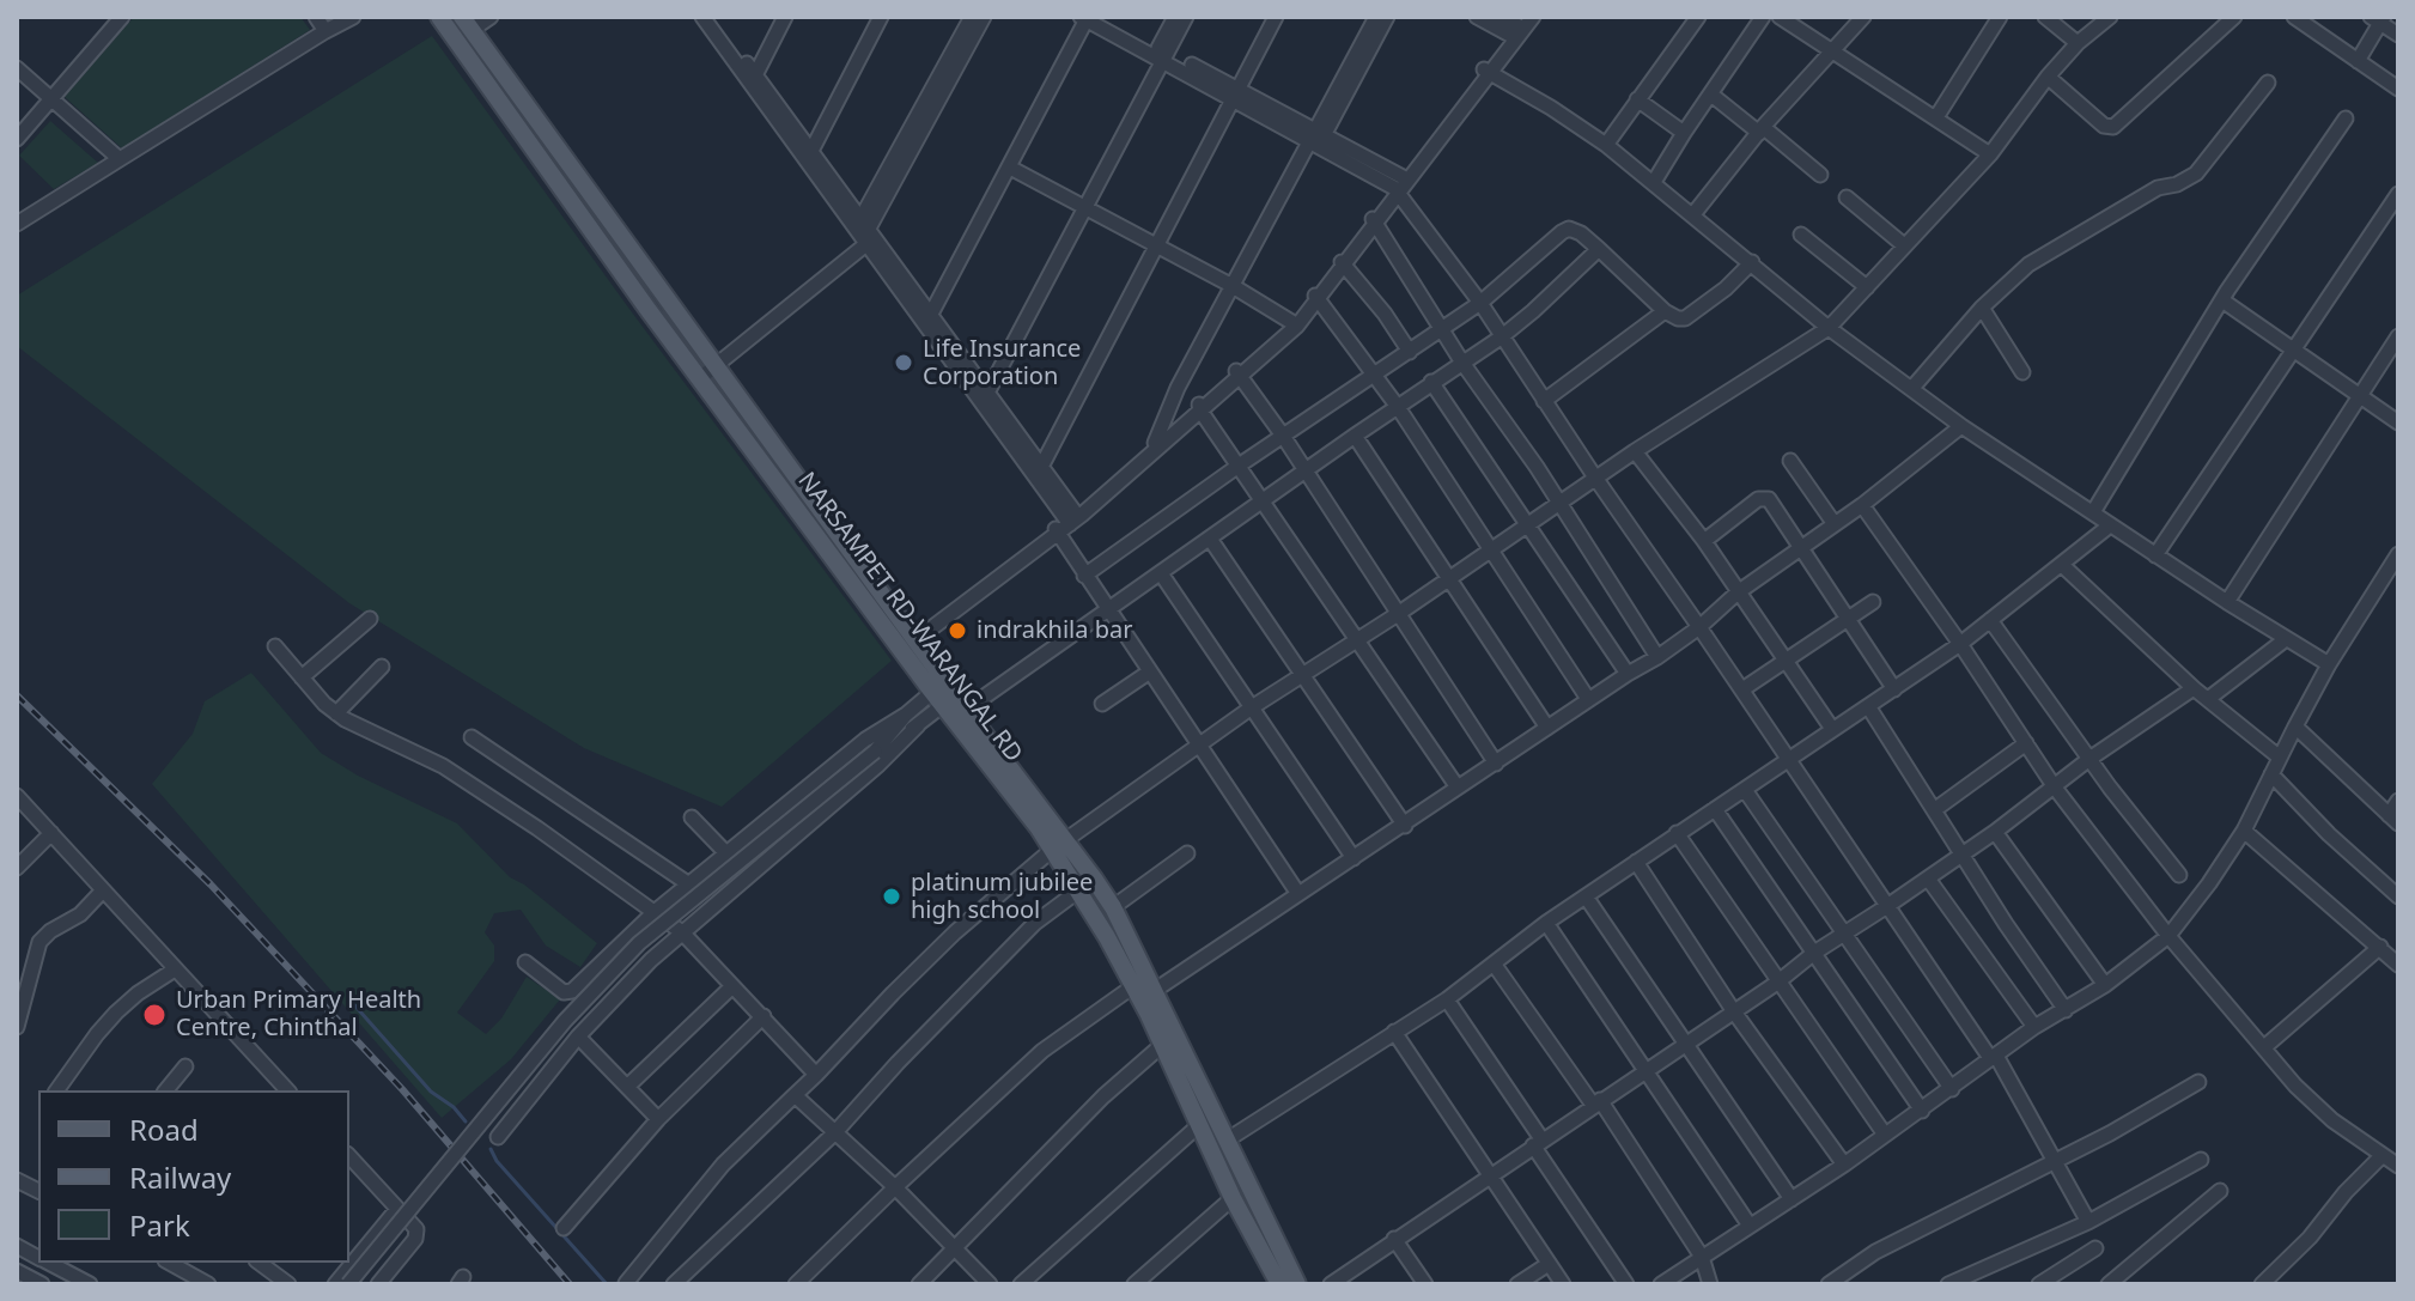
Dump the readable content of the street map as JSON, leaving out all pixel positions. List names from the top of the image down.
{
  "streets": {
    "main road": ["NARSAMPET RD-WARANGAL RD"]
  },
  "places": [
    "Life Insurance Corporation",
    "indrakhila bar",
    "platinum jubilee high school",
    "Urban Primary Health Centre, Chinthal"
  ],
  "legend": ["Road", "Railway", "Park"]
}
